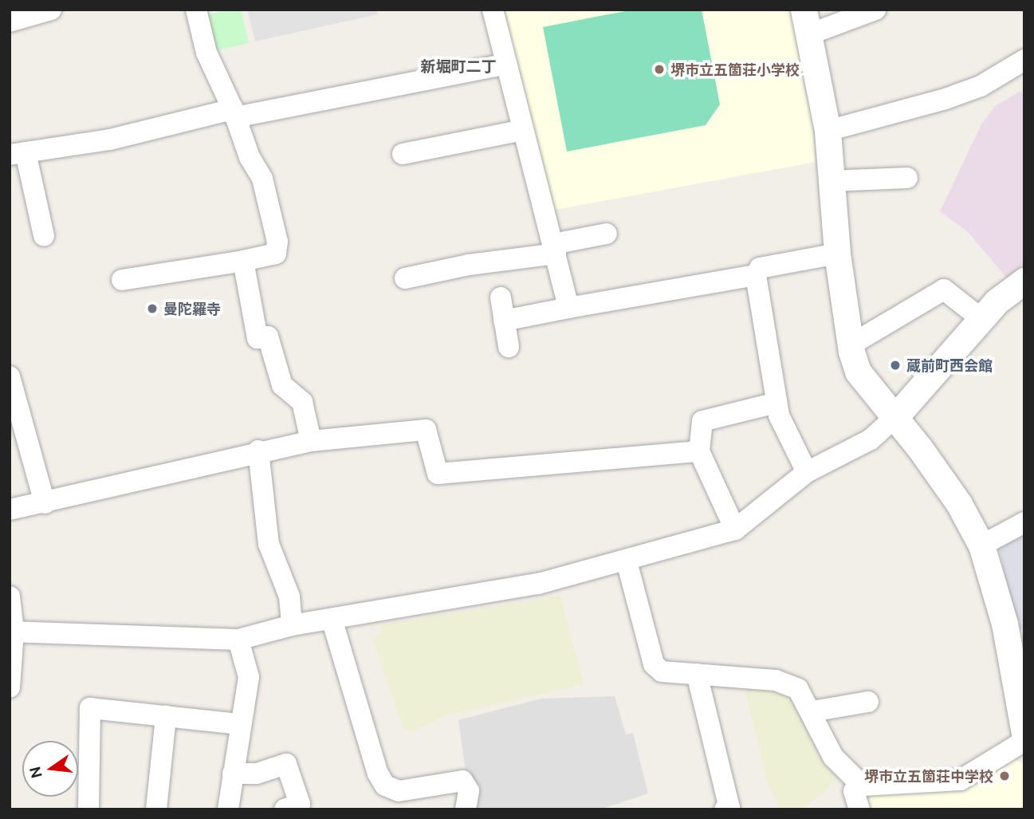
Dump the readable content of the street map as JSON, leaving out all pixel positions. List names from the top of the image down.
{
  "districts": ["新堀町二丁"],
  "places": [
    "堺市立五箇荘小学校",
    "曼陀羅寺",
    "蔵前町西会館",
    "堺市立五箇荘中学校"
  ],
  "north": "left"
}
